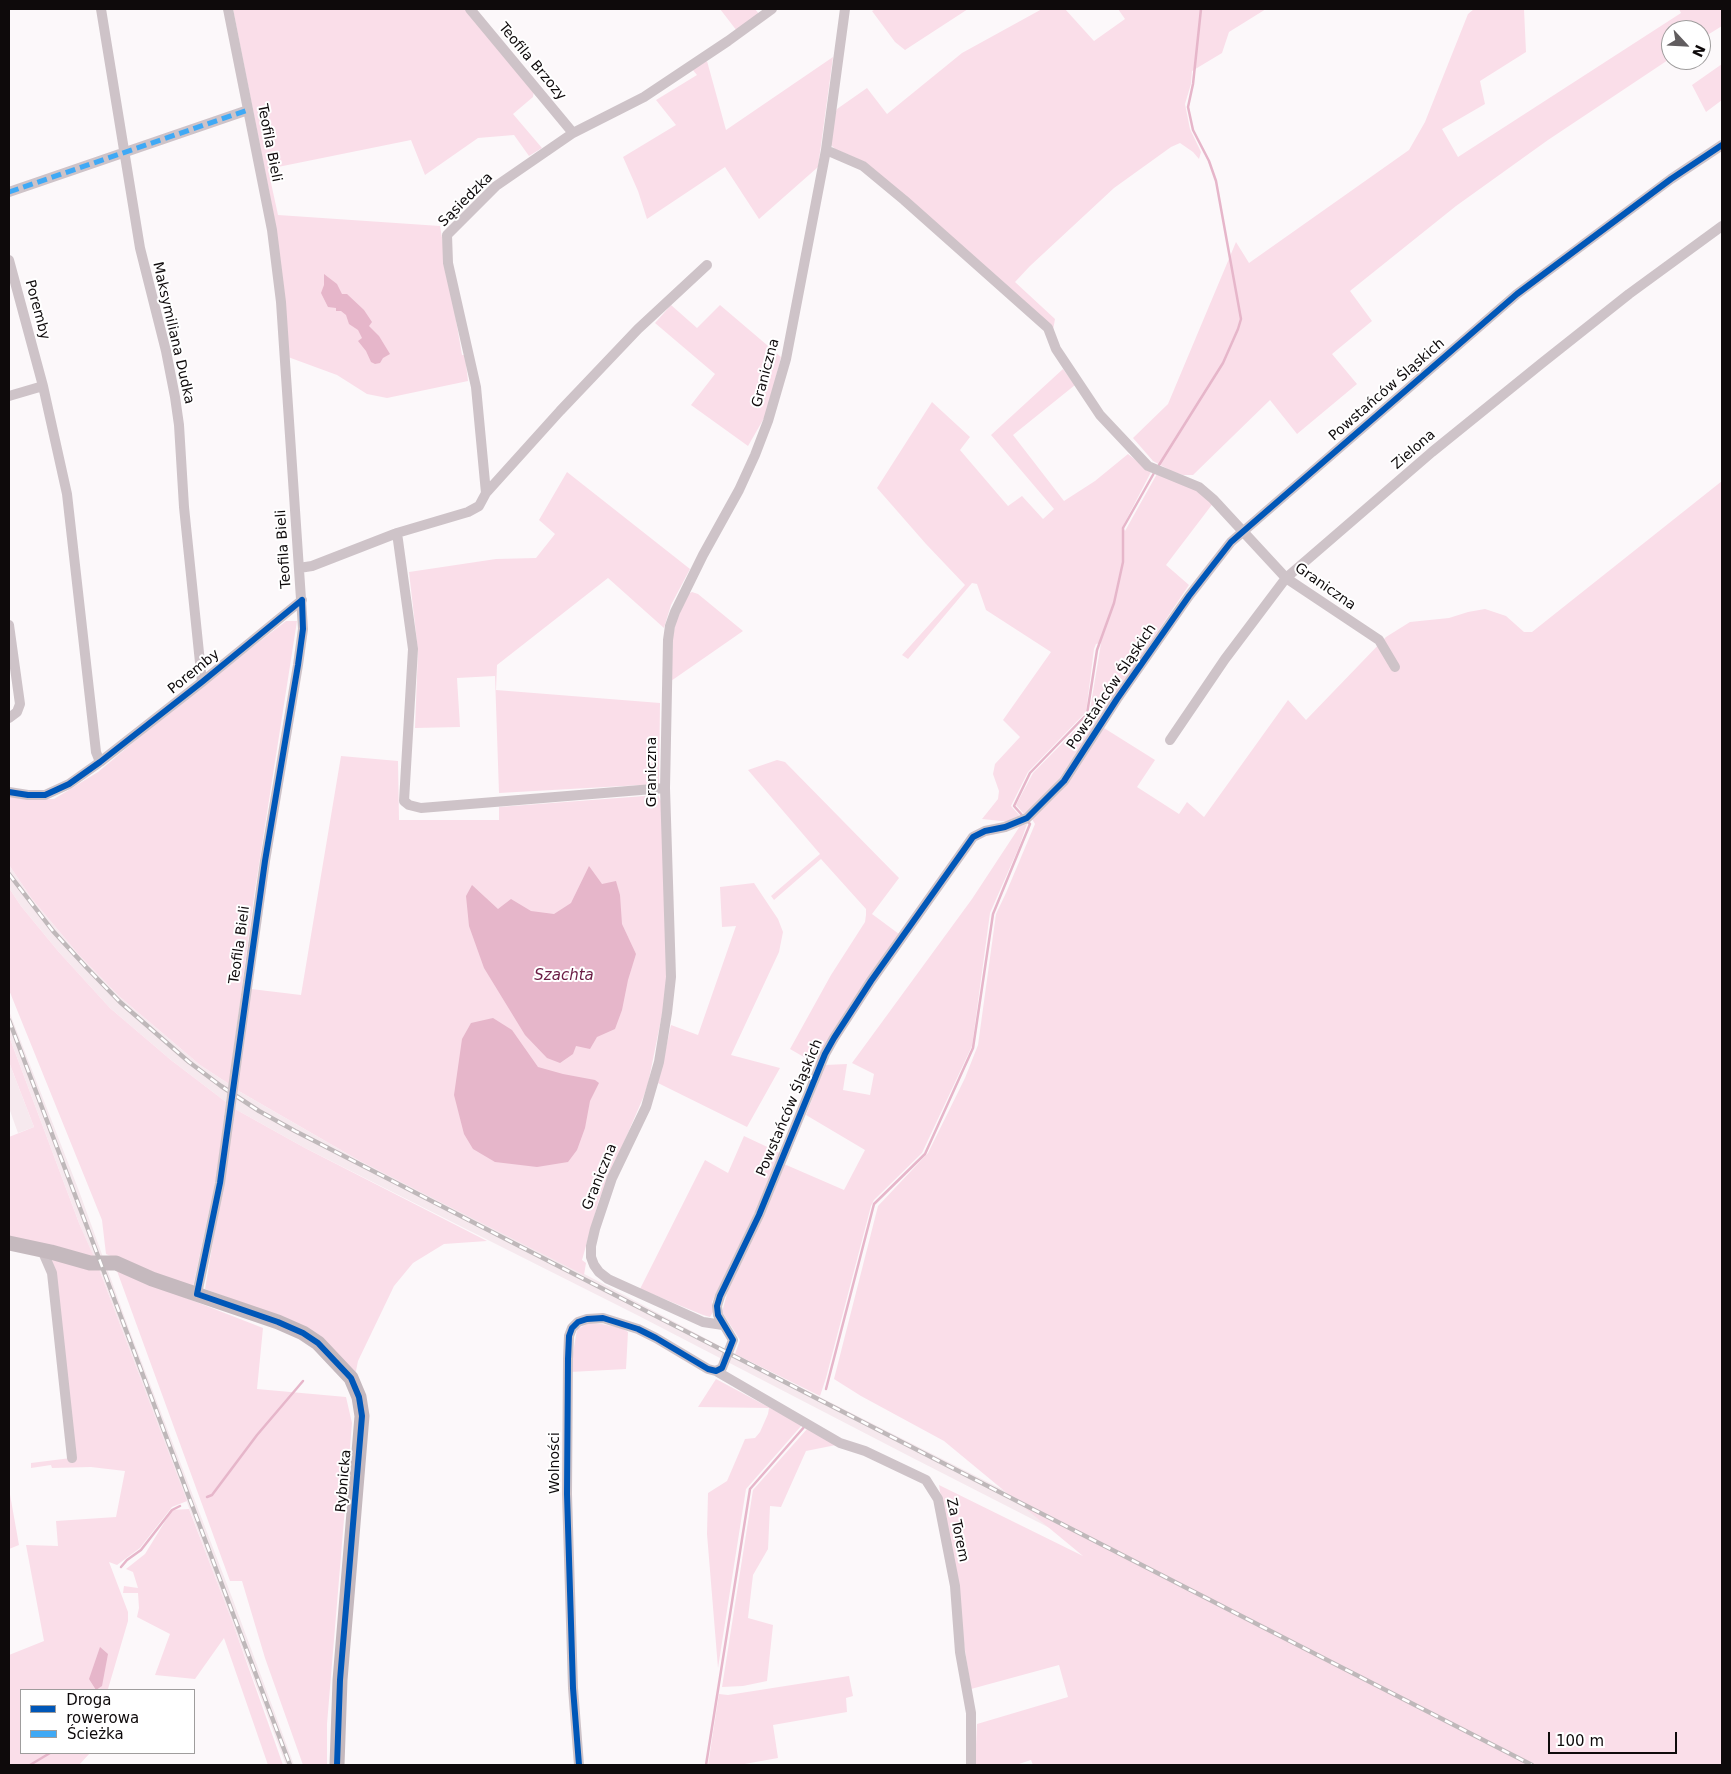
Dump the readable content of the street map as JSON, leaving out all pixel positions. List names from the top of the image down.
{
  "streets": {
    "street": [
      "Teofila Brzozy",
      "Teofila Bieli",
      "Sąsiedzka",
      "Poremby",
      "Maksymiliana Dudka",
      "Graniczna",
      "Powstańców Śląskich",
      "Zielona",
      "Wolności",
      "Rybnicka",
      "Za Torem"
    ]
  },
  "crossings": [
    ["Teofila Brzozy", "Sąsiedzka"],
    ["Teofila Bieli", "Poremby"],
    ["Teofila Bieli", "Rybnicka"],
    ["Poremby", "Maksymiliana Dudka"],
    ["Graniczna", "Powstańców Śląskich"],
    ["Graniczna", "Zielona"],
    ["Powstańców Śląskich", "Wolności"],
    ["Powstańców Śląskich", "Za Torem"],
    ["Wolności", "Za Torem"]
  ],
  "water": ["Szachta"],
  "legend": ["Droga rowerowa", "Ścieżka"],
  "scale_bar": "100 m",
  "north": "bottom right"
}
